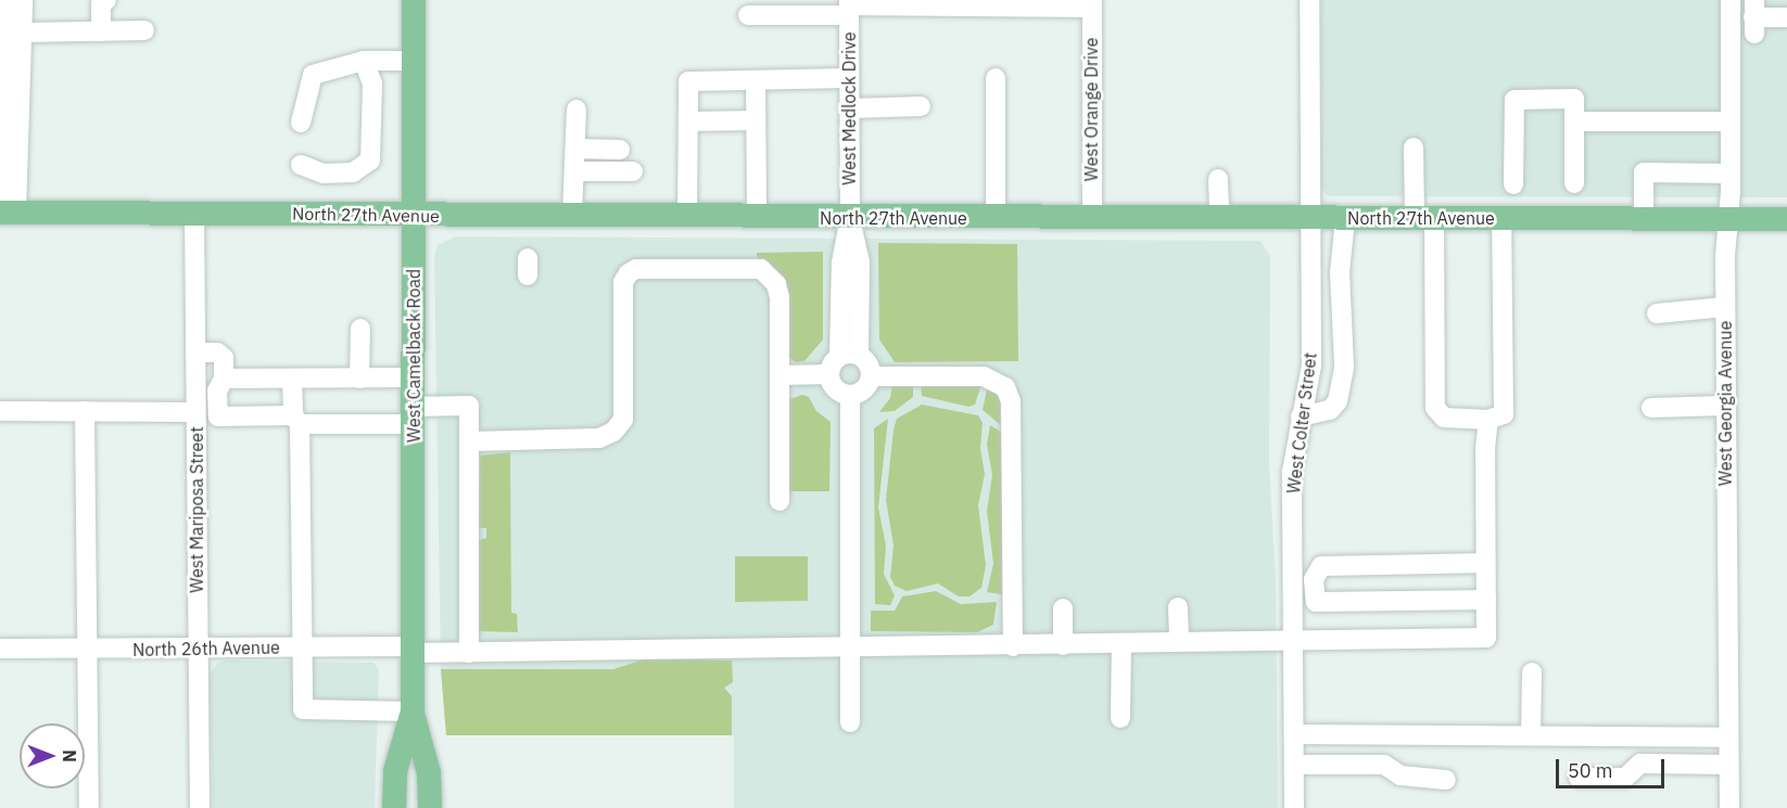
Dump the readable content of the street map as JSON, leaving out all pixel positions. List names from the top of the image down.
{
  "streets": {
    "main road": ["North 27th Avenue", "West Camelback Road"],
    "street": [
      "West Medlock Drive",
      "West Orange Drive",
      "West Georgia Avenue",
      "West Colter Street",
      "West Mariposa Street",
      "North 26th Avenue"
    ]
  },
  "crossings": [
    ["West Medlock Drive", "North 27th Avenue"],
    ["West Orange Drive", "North 27th Avenue"],
    ["North 27th Avenue", "West Camelback Road"],
    ["North 27th Avenue", "West Georgia Avenue"],
    ["North 27th Avenue", "West Colter Street"],
    ["North 27th Avenue", "West Mariposa Street"],
    ["West Camelback Road", "North 26th Avenue"],
    ["West Colter Street", "North 26th Avenue"],
    ["West Mariposa Street", "North 26th Avenue"]
  ],
  "scale_bar": "50 m",
  "north": "right"
}
